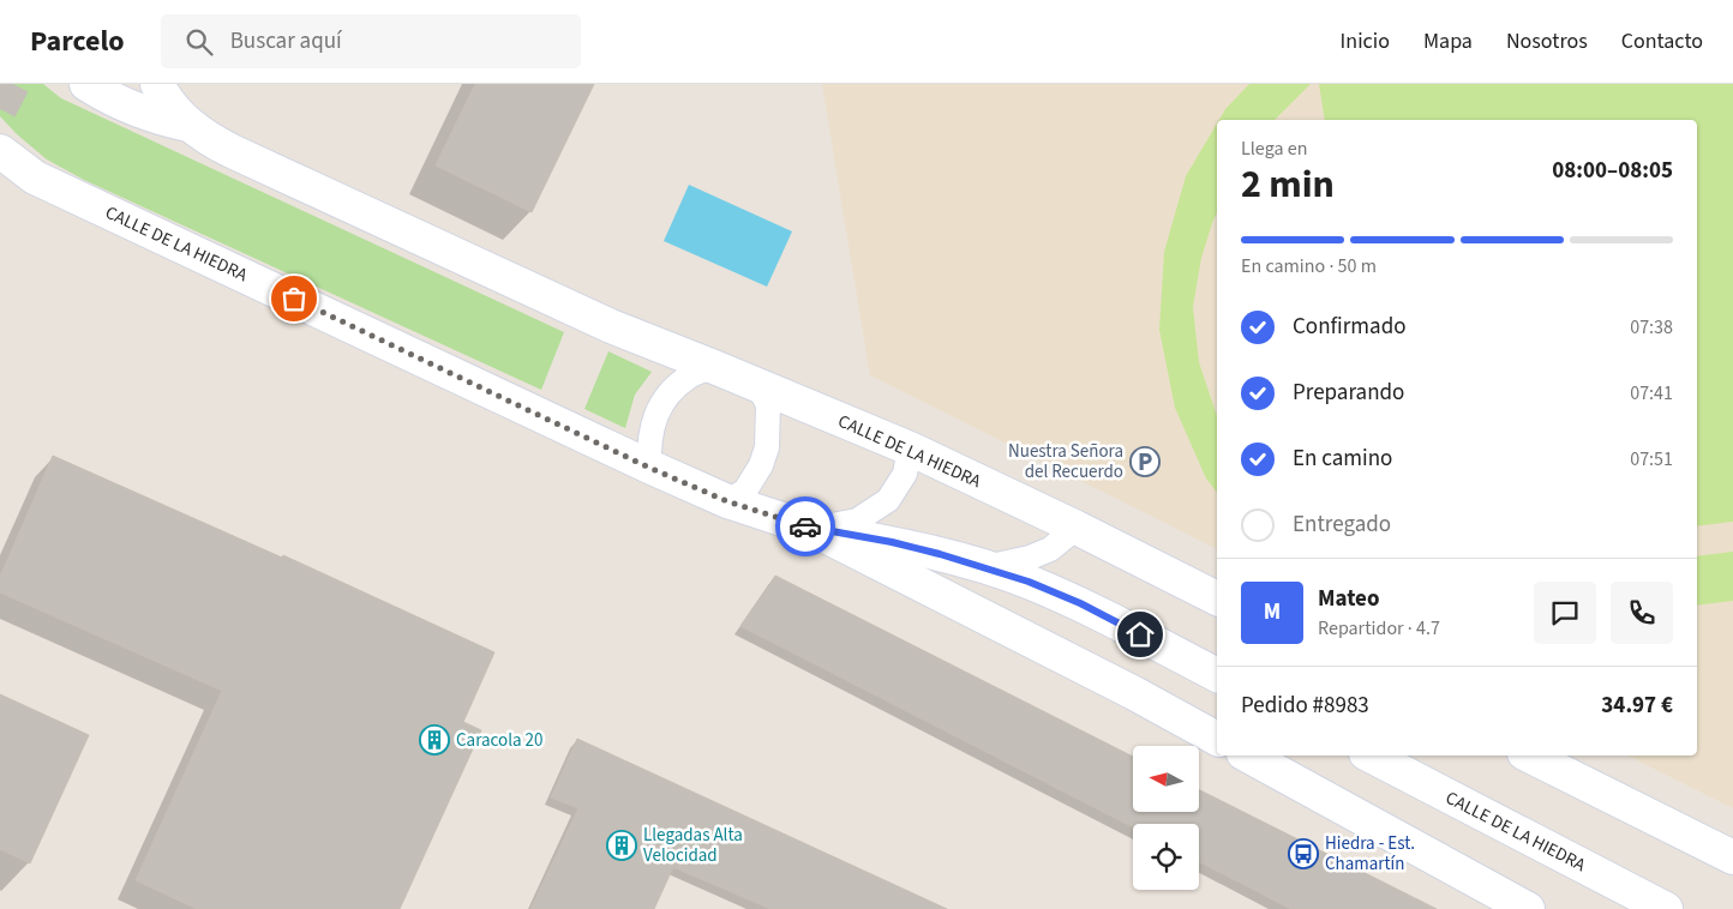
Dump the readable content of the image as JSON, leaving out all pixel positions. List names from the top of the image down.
{
  "streets": {
    "main road": ["CALLE DE LA HIEDRA"]
  },
  "places": {
    "parking": ["Nuestra Señora del Recuerdo"],
    "building": ["Caracola 20", "Llegadas Alta Velocidad"],
    "bus stop": ["Hiedra - Est. Chamartín"]
  },
  "north": "left",
  "page": {
    "header": "Parcelo",
    "search": "Buscar aquí",
    "nav": [
      "Inicio",
      "Mapa",
      "Nosotros",
      "Contacto"
    ],
    "heading": ["2 min", "Llega en", "08:00–08:05"],
    "panel": [
      "Mateo",
      "Repartidor · 4.7",
      "Pedido #8983",
      "34.97 €"
    ],
    "bar": "En camino · 50 m",
    "list": [
      ["Confirmado", "07:38"],
      ["Preparando", "07:41"],
      ["En camino", "07:51"],
      "Entregado"
    ],
    "round": "M"
  }
}
